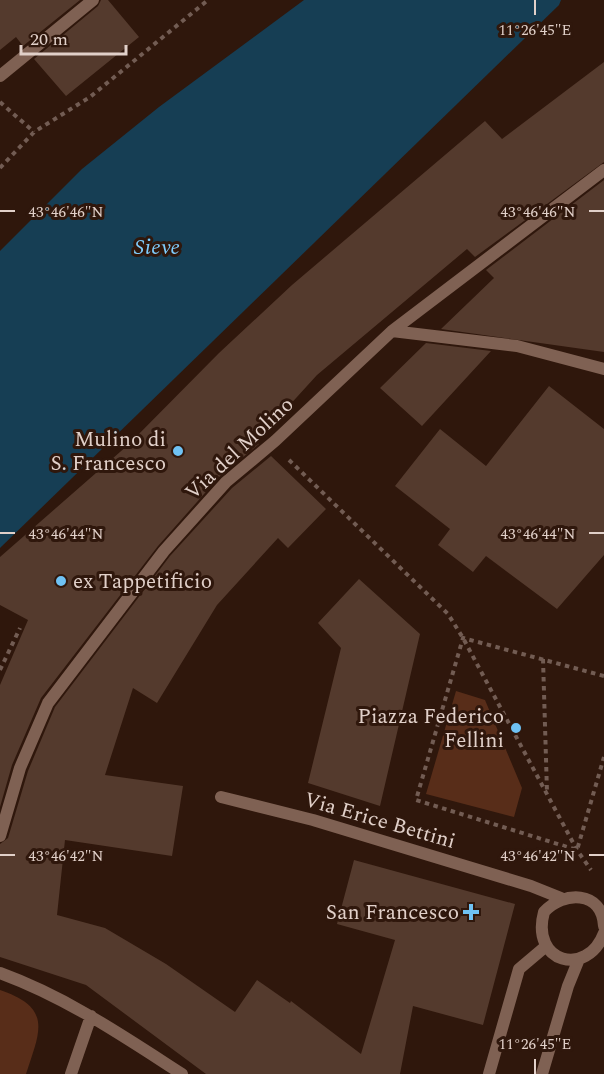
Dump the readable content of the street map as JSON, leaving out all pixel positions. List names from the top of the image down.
{
  "streets": {
    "street": ["Via del Molino", "Via Erice Bettini"]
  },
  "water": ["Sieve"],
  "places": {
    "other": ["Mulino di S. Francesco", "ex Tappetificio", "Piazza Federico Fellini"],
    "health": ["San Francesco"]
  },
  "scale_bar": "20 m",
  "coordinates": [
    "11°26'45\"E",
    "43°46'46\"N",
    "43°46'44\"N",
    "43°46'42\"N"
  ]
}
